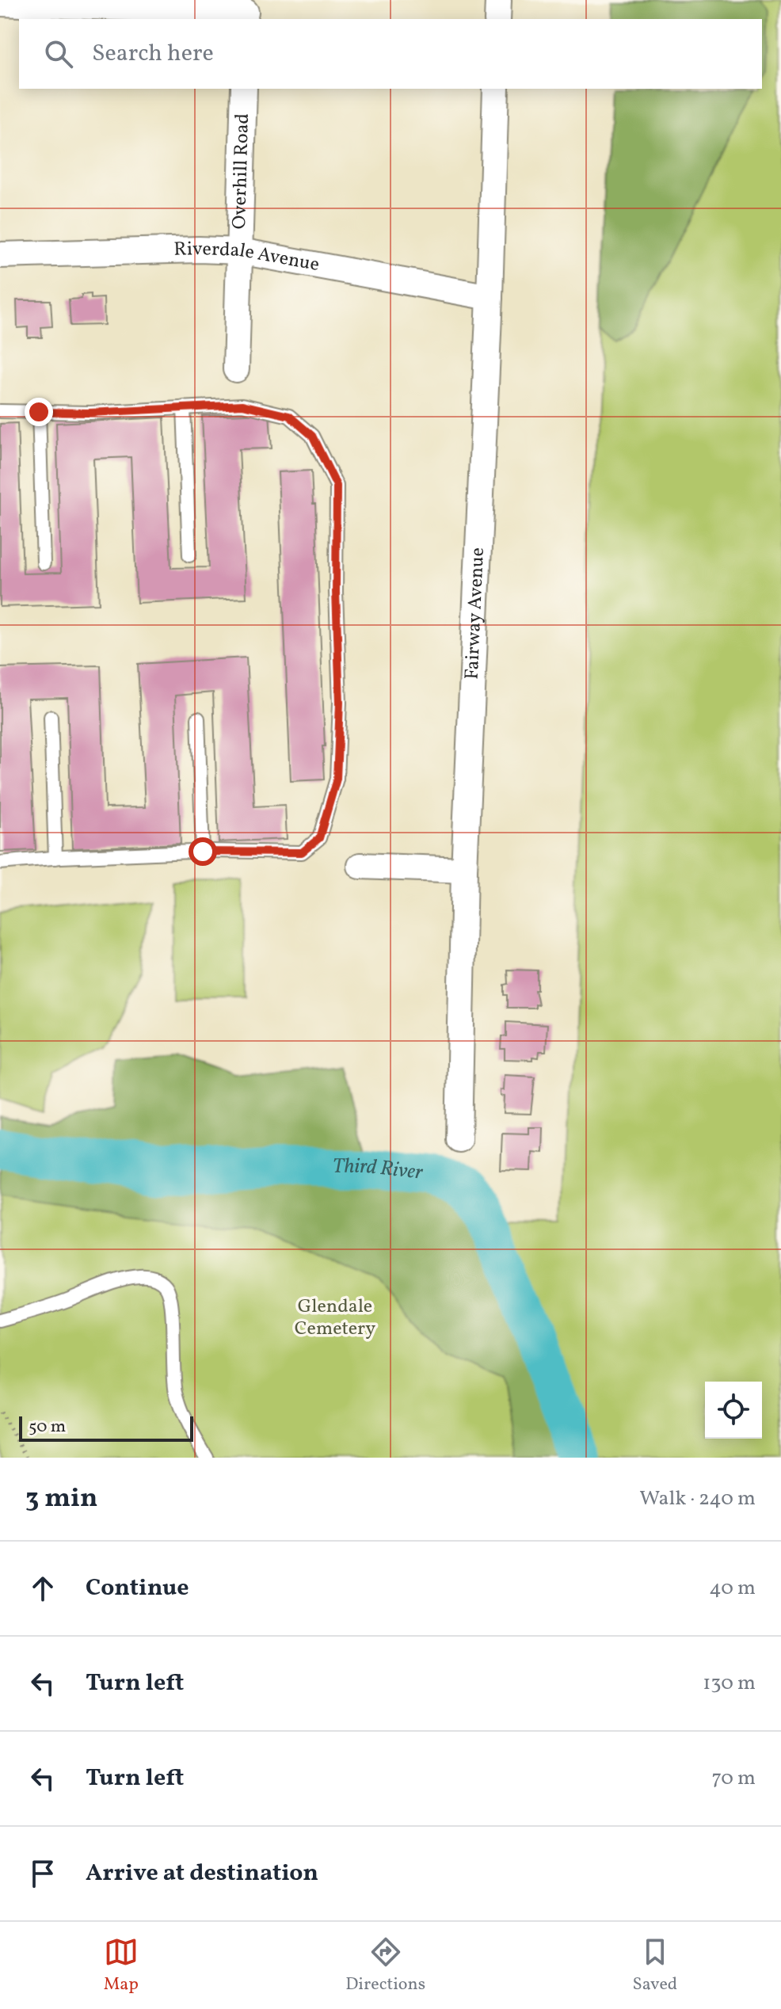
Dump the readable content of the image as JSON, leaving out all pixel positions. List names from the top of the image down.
{
  "streets": {
    "street": ["Overhill Road", "Riverdale Avenue", "Fairway Avenue"]
  },
  "crossings": [
    ["Overhill Road", "Riverdale Avenue"],
    ["Riverdale Avenue", "Fairway Avenue"]
  ],
  "water": ["Third River"],
  "parks": ["Glendale Cemetery"],
  "scale_bar": "50 m",
  "page": {
    "search": "Search here",
    "scale": "50 m",
    "heading": ["3 min", "Walk · 240 m"],
    "list": [
      ["Continue", "40 m"],
      ["Turn left", "130 m"],
      ["Turn left", "70 m"],
      "Arrive at destination"
    ],
    "nav": ["Map", "Directions", "Saved"]
  }
}
